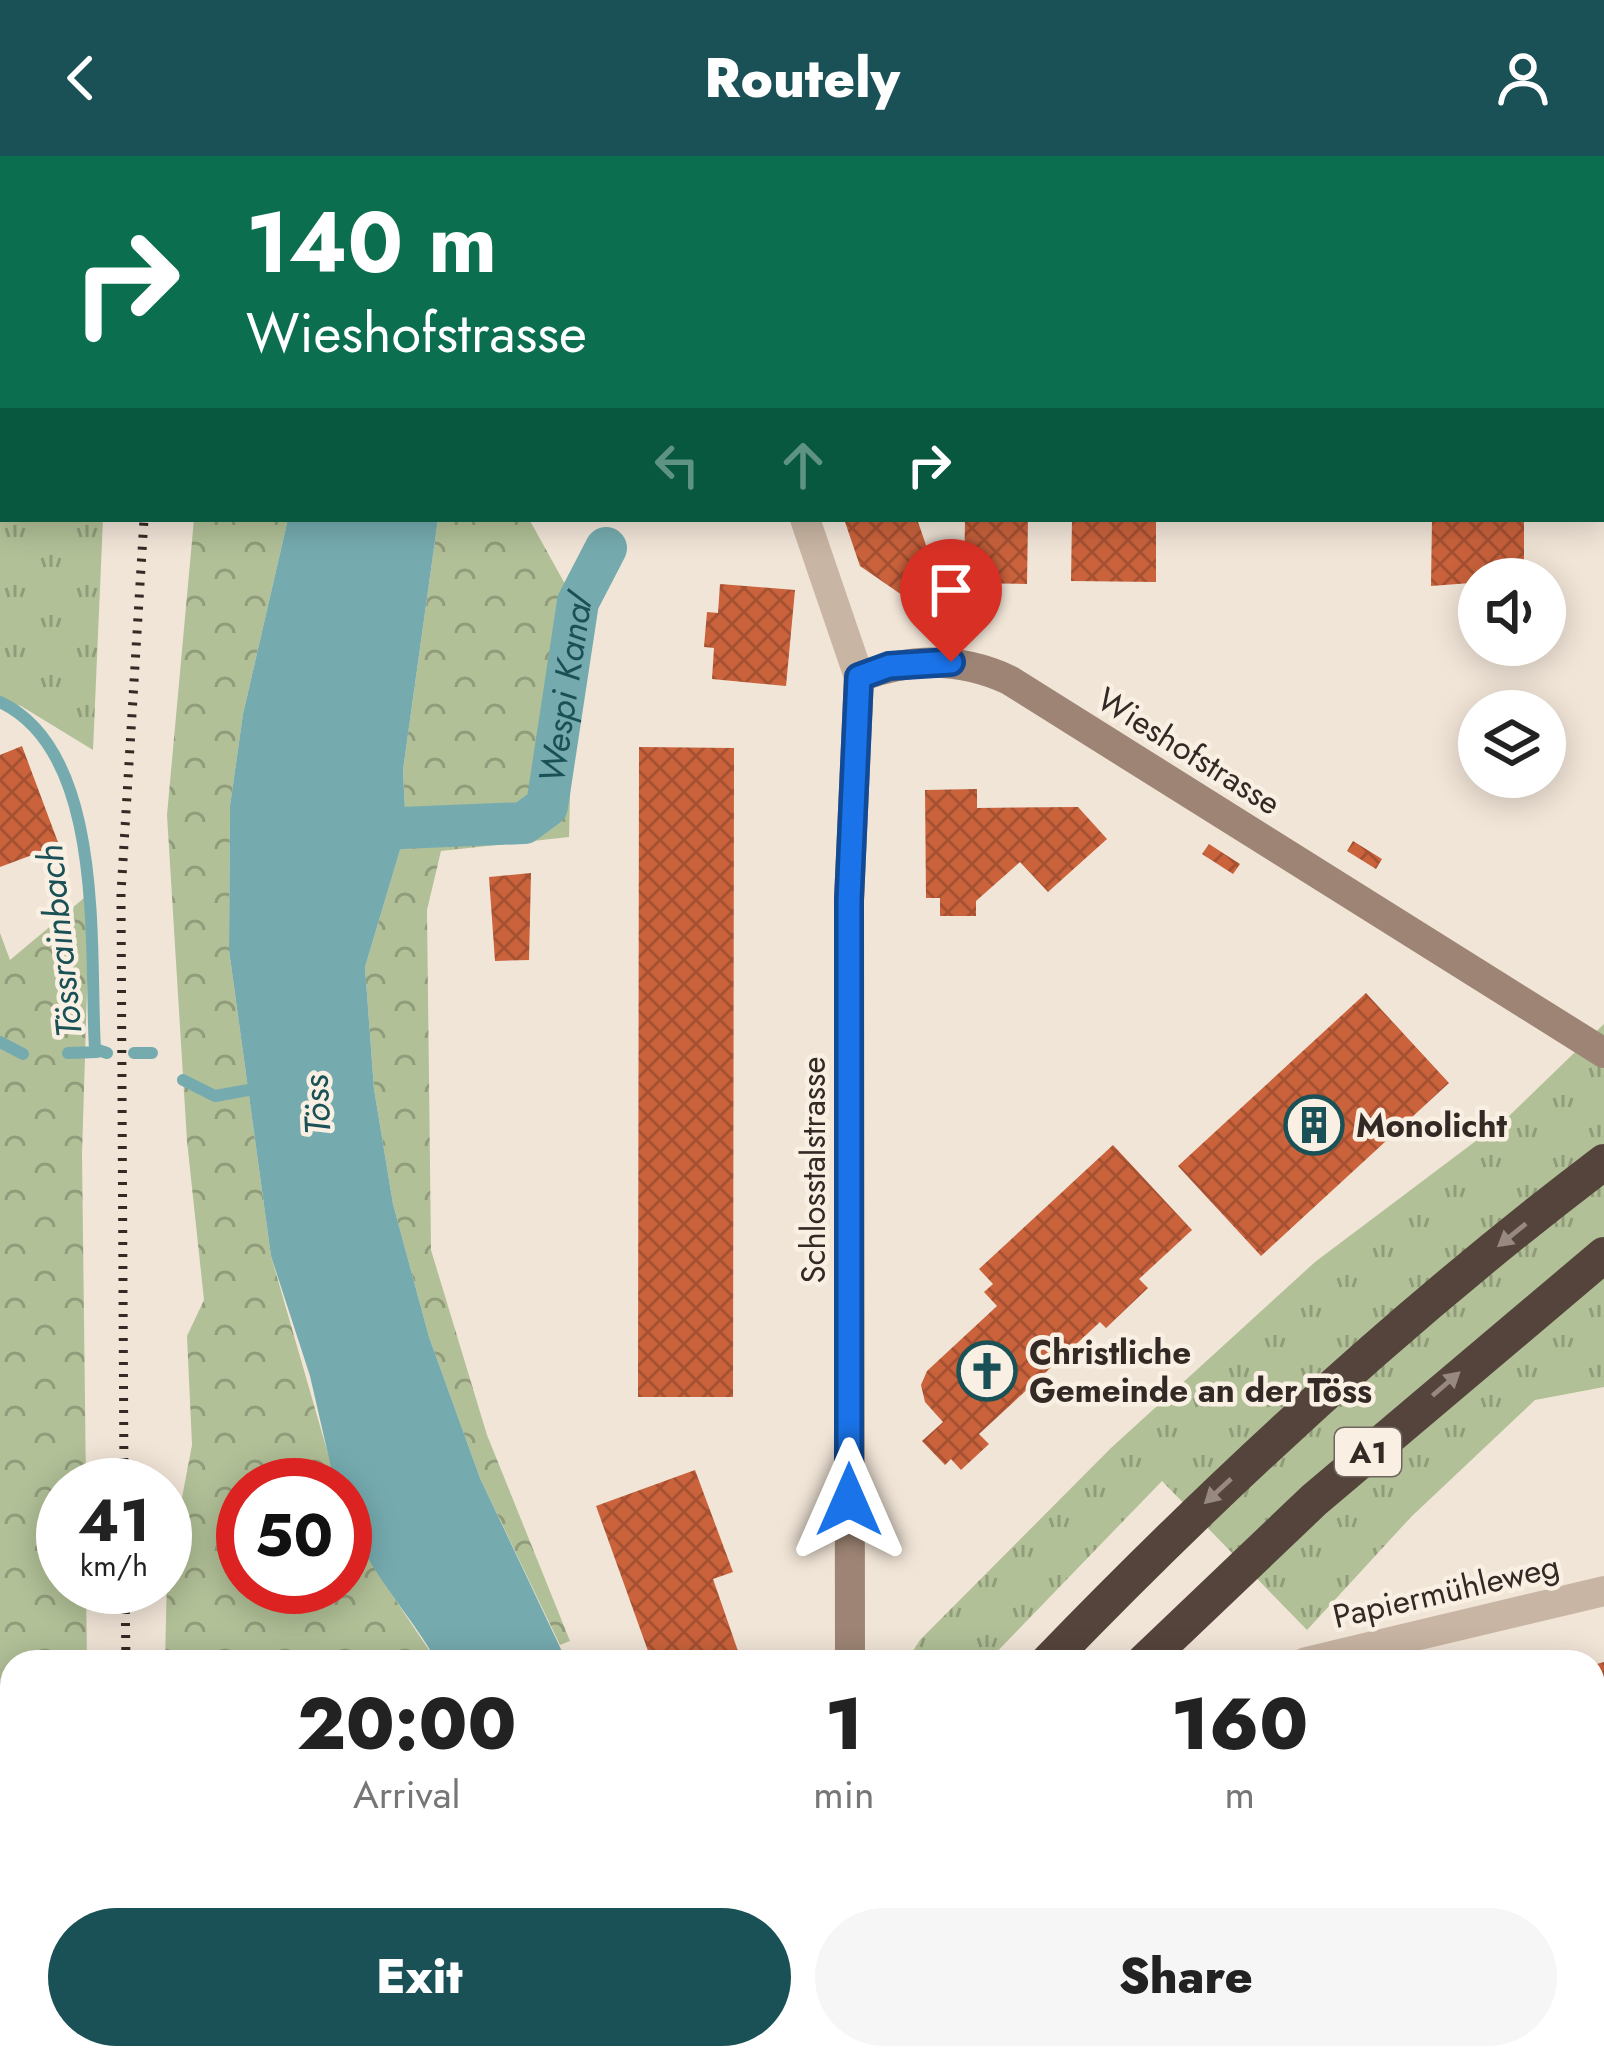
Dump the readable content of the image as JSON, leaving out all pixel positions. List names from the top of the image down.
{
  "streets": {
    "highway": ["A1"],
    "main road": ["Wieshofstrasse", "Schlosstalstrasse"],
    "street": ["Papiermühleweg"]
  },
  "crossings": [
    ["Wieshofstrasse", "Schlosstalstrasse"]
  ],
  "water": ["Wespi Kanal", "Tössrainbach", "Töss"],
  "places": {
    "building": ["Monolicht"],
    "church": ["Christliche Gemeinde an der Töss"]
  },
  "page": {
    "header": "Routely",
    "turn": ["140 m", "Wieshofstrasse"],
    "speed": "41 km/h",
    "limit": "50",
    "eta": [
      "20:00",
      "Arrival",
      "1",
      "min",
      "160",
      "m"
    ],
    "buttons": ["Exit", "Share"]
  }
}
